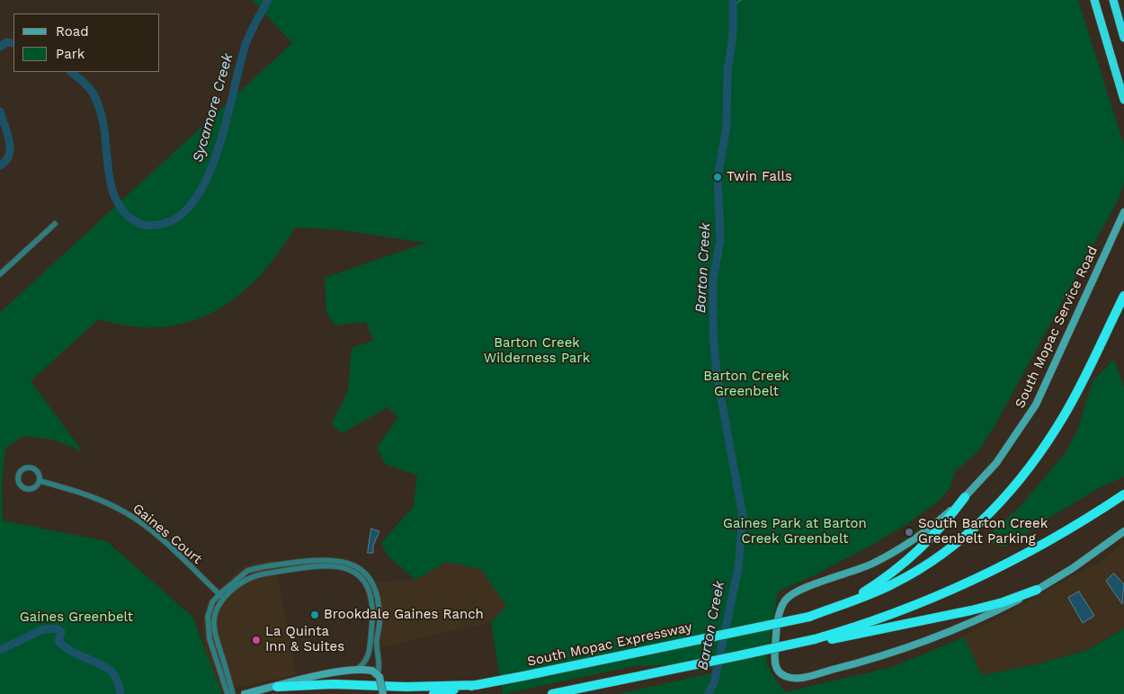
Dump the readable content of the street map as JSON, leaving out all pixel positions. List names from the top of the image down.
{
  "streets": {
    "highway": ["South Mopac Expressway"],
    "main road": ["South Mopac Service Road"],
    "street": ["Gaines Court"]
  },
  "water": ["Sycamore Creek", "Barton Creek"],
  "parks": [
    "Barton Creek Wilderness Park",
    "Barton Creek Greenbelt",
    "Gaines Park at Barton Creek Greenbelt",
    "Gaines Greenbelt"
  ],
  "places": [
    "Twin Falls",
    "South Barton Creek Greenbelt Parking",
    "Brookdale Gaines Ranch",
    "La Quinta Inn & Suites"
  ],
  "legend": ["Road", "Park"]
}
